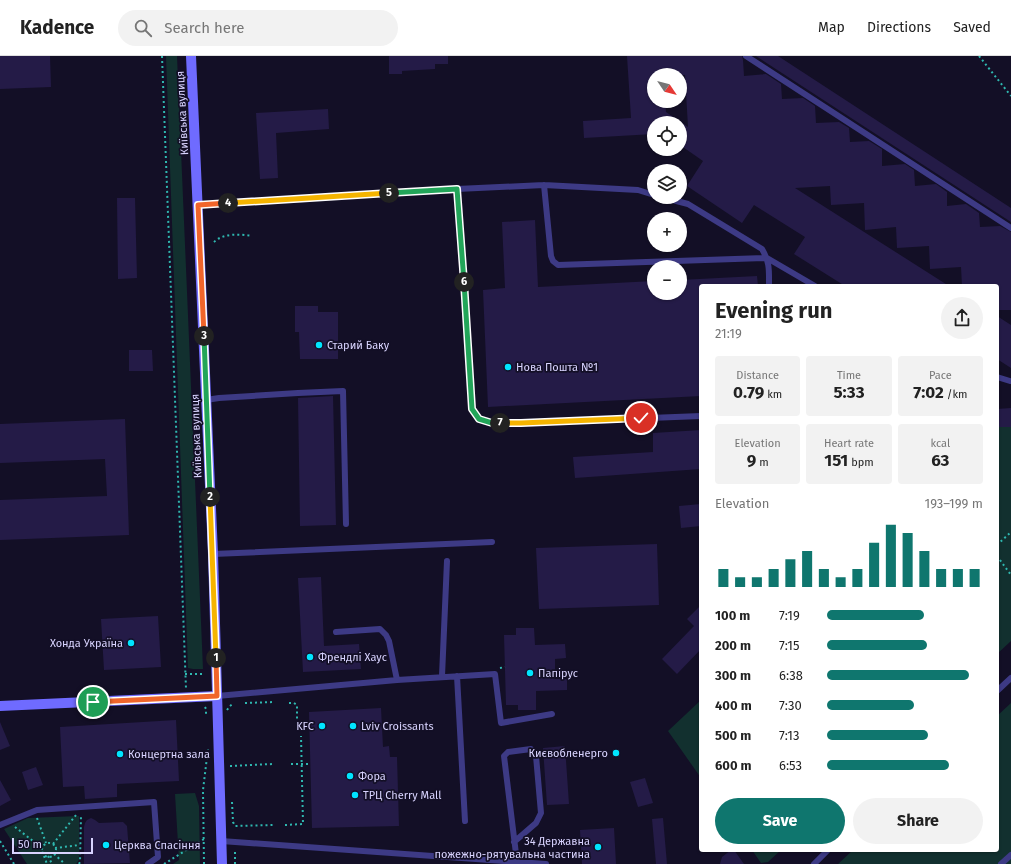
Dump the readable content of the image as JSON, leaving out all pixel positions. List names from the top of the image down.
{
  "streets": {
    "main road": ["Київська вулиця"]
  },
  "places": [
    "Старий Баку",
    "Нова Пошта №1",
    "Хонда Україна",
    "Френдлі Хаус",
    "Папірус",
    "KFC",
    "Lviv Croissants",
    "Києвобленерго",
    "Концертна зала",
    "Фора",
    "ТРЦ Cherry Mall",
    "Церква Спасіння",
    "34 Державна пожежно-рятувальна частина"
  ],
  "scale_bar": "50 m",
  "north": "bottom right",
  "page": {
    "header": "Kadence",
    "search": "Search here",
    "nav": ["Map", "Directions", "Saved"],
    "map_buttons": ["+", "−"],
    "pins": [
      "5",
      "4",
      "6",
      "3",
      "7",
      "2",
      "1"
    ],
    "heading": ["Evening run", "21:19"],
    "stats": [
      ["Distance", "0.79 km"],
      ["Time", "5:33"],
      ["Pace", "7:02 /km"],
      ["Elevation", "9 m"],
      ["Heart rate", "151 bpm"],
      ["kcal", "63"]
    ],
    "chart": ["Elevation", "193–199 m"],
    "list": [
      {
        "name": "100 m",
        "note": "7:19"
      },
      {
        "name": "200 m",
        "note": "7:15"
      },
      {
        "name": "300 m",
        "note": "6:38"
      },
      {
        "name": "400 m",
        "note": "7:30"
      },
      {
        "name": "500 m",
        "note": "7:13"
      },
      {
        "name": "600 m",
        "note": "6:53"
      }
    ],
    "buttons": ["Save", "Share"],
    "scale": "50 m"
  }
}
